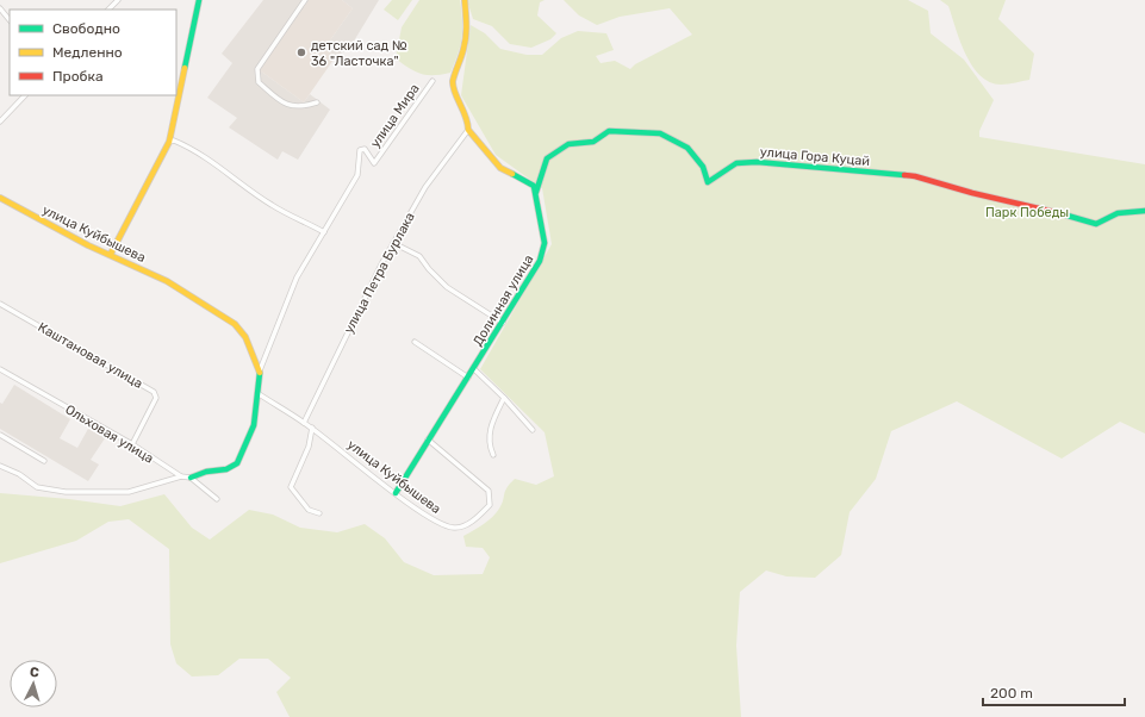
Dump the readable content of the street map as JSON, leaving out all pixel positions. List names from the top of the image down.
{
  "streets": {
    "street": [
      "улица Мира",
      "улица Гора Куцай",
      "улица Куйбышева",
      "улица Петра Бурлака",
      "Долинная улица",
      "Каштановая улица",
      "Ольховая улица"
    ]
  },
  "crossings": [
    ["улица Мира", "улица Куйбышева"],
    ["улица Гора Куцай", "Долинная улица"],
    ["улица Куйбышева", "улица Петра Бурлака"],
    ["улица Куйбышева", "Долинная улица"],
    ["улица Куйбышева", "Ольховая улица"],
    ["Каштановая улица", "Ольховая улица"]
  ],
  "parks": ["Парк Победы"],
  "places": ["детский сад № 36 \"Ласточка\""],
  "legend": ["Свободно", "Медленно", "Пробка"],
  "scale_bar": "200 m",
  "north": "top"
}
